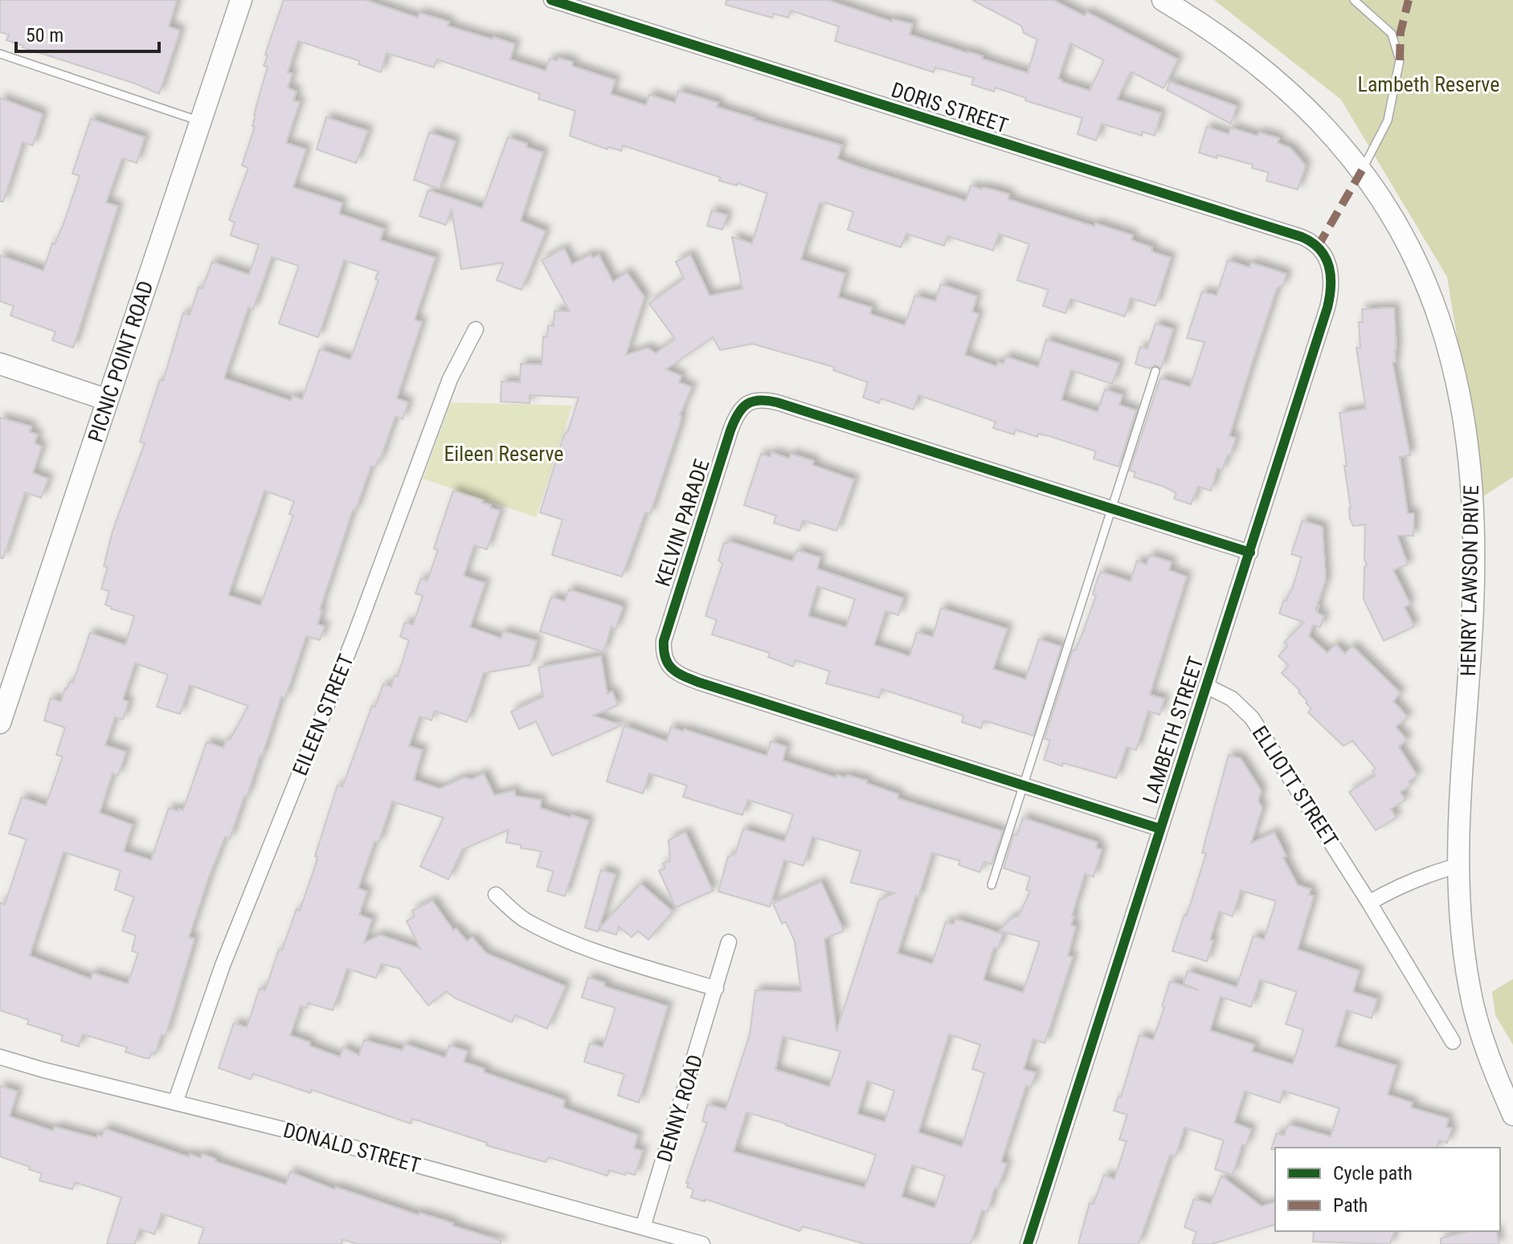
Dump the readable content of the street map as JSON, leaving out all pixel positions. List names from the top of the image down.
{
  "streets": {
    "main road": ["PICNIC POINT ROAD", "HENRY LAWSON DRIVE"],
    "street": [
      "DORIS STREET",
      "KELVIN PARADE",
      "EILEEN STREET",
      "LAMBETH STREET",
      "ELLIOTT STREET",
      "DENNY ROAD",
      "DONALD STREET"
    ]
  },
  "crossings": [
    ["DORIS STREET", "LAMBETH STREET"],
    ["KELVIN PARADE", "LAMBETH STREET"],
    ["EILEEN STREET", "DONALD STREET"],
    ["LAMBETH STREET", "ELLIOTT STREET"],
    ["DENNY ROAD", "DONALD STREET"]
  ],
  "parks": ["Lambeth Reserve", "Eileen Reserve"],
  "legend": ["Cycle path", "Path"],
  "scale_bar": "50 m"
}
